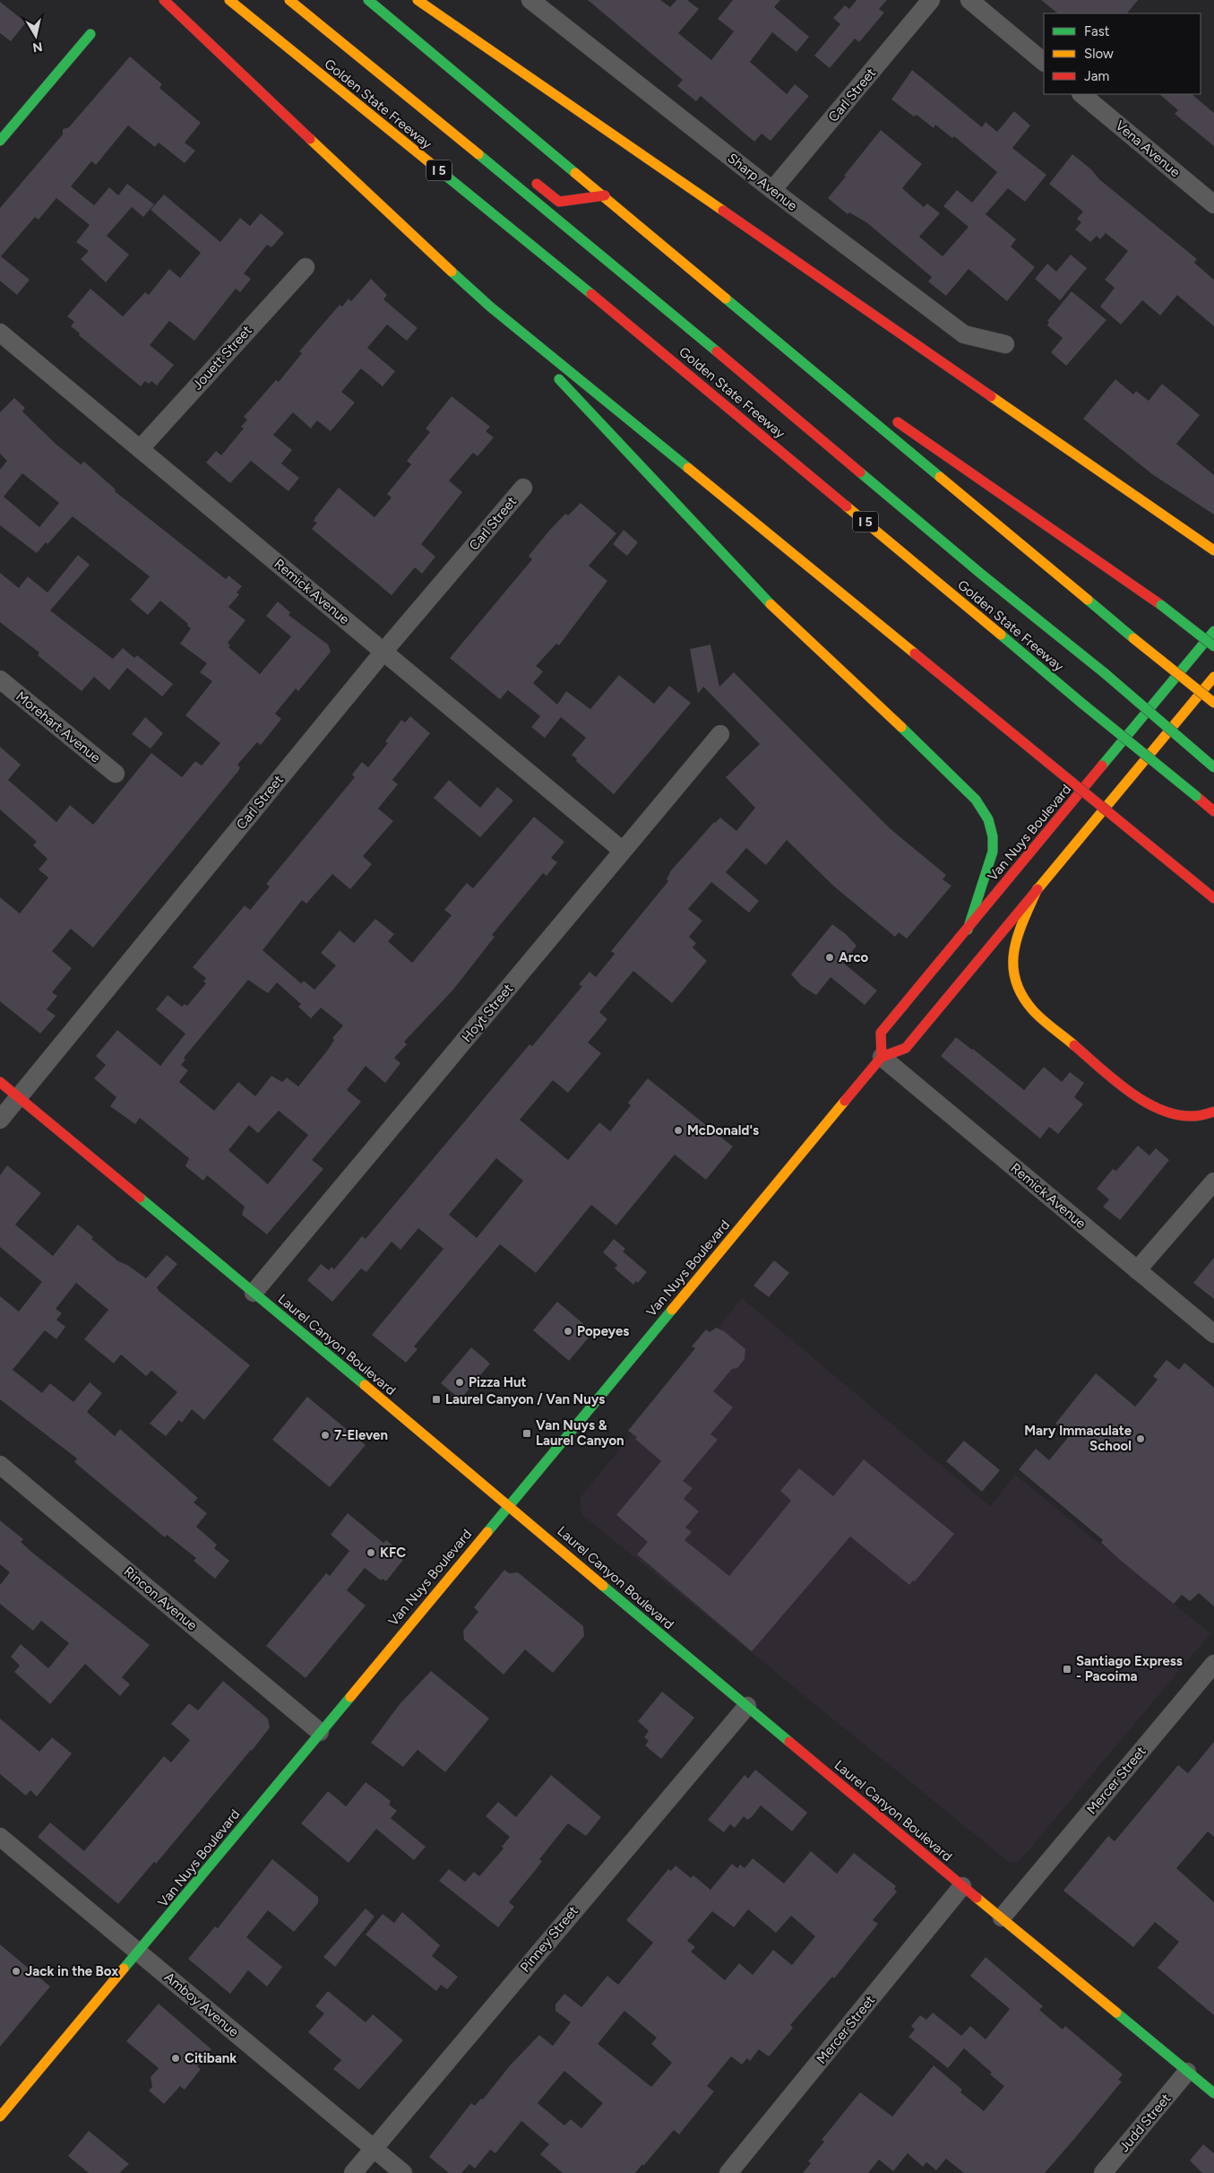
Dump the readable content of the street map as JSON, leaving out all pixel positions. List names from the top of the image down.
{
  "streets": {
    "main road": [
      "Golden State Freeway",
      "I 5",
      "Van Nuys Boulevard",
      "Laurel Canyon Boulevard"
    ],
    "street": [
      "Carl Street",
      "Vena Avenue",
      "Sharp Avenue",
      "Jouett Street",
      "Remick Avenue",
      "Morehart Avenue",
      "Hoyt Street",
      "Rincon Avenue",
      "Mercer Street",
      "Pinney Street",
      "Amboy Avenue",
      "Judd Street"
    ]
  },
  "crossings": [
    ["Carl Street", "Sharp Avenue"],
    ["Carl Street", "Remick Avenue"],
    ["Carl Street", "Laurel Canyon Boulevard"],
    ["Jouett Street", "Remick Avenue"],
    ["Remick Avenue", "Van Nuys Boulevard"],
    ["Remick Avenue", "Hoyt Street"],
    ["Van Nuys Boulevard", "Laurel Canyon Boulevard"],
    ["Van Nuys Boulevard", "Rincon Avenue"],
    ["Van Nuys Boulevard", "Amboy Avenue"],
    ["Hoyt Street", "Laurel Canyon Boulevard"],
    ["Laurel Canyon Boulevard", "Mercer Street"],
    ["Laurel Canyon Boulevard", "Pinney Street"],
    ["Laurel Canyon Boulevard", "Judd Street"],
    ["Pinney Street", "Amboy Avenue"]
  ],
  "places": {
    "other": [
      "Arco",
      "McDonald's",
      "Popeyes",
      "Pizza Hut",
      "7-Eleven",
      "Mary Immaculate School",
      "KFC",
      "Jack in the Box",
      "Citibank"
    ],
    "transit": ["Laurel Canyon / Van Nuys", "Van Nuys & Laurel Canyon", "Santiago Express - Pacoima"]
  },
  "legend": ["Fast", "Slow", "Jam"],
  "north": "bottom"
}
